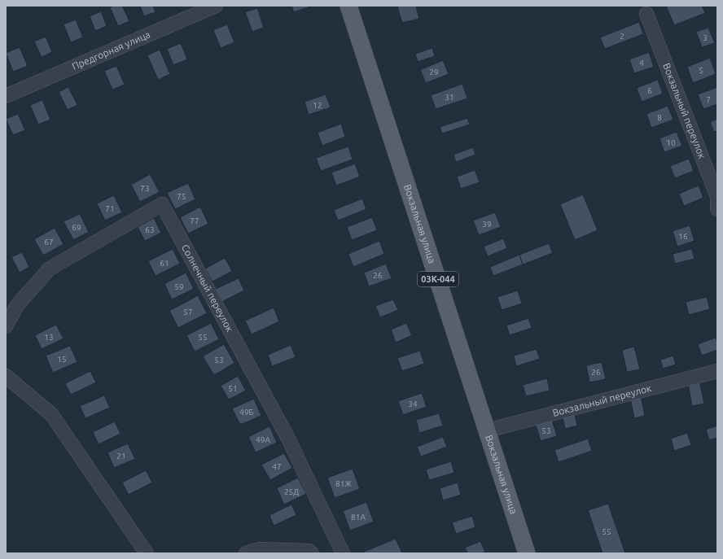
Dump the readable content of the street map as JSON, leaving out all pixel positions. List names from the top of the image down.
{
  "streets": {
    "main road": ["Вокзальная улица", "03К-044"],
    "street": ["Предгорная улица", "Вокзальный переулок", "Солнечный переулок"]
  },
  "crossings": [
    ["Вокзальный переулок", "Вокзальная улица"]
  ],
  "house_numbers": [
    "2",
    "3",
    "4",
    "5",
    "29",
    "6",
    "31",
    "7",
    "12",
    "8",
    "10",
    "73",
    "75",
    "71",
    "77",
    "39",
    "69",
    "63",
    "16",
    "67",
    "61",
    "26",
    "59",
    "57",
    "13",
    "55",
    "15",
    "53",
    "26",
    "51",
    "34",
    "49Б",
    "53",
    "49А",
    "21",
    "47",
    "81Ж",
    "25Д",
    "81А",
    "55"
  ]
}
